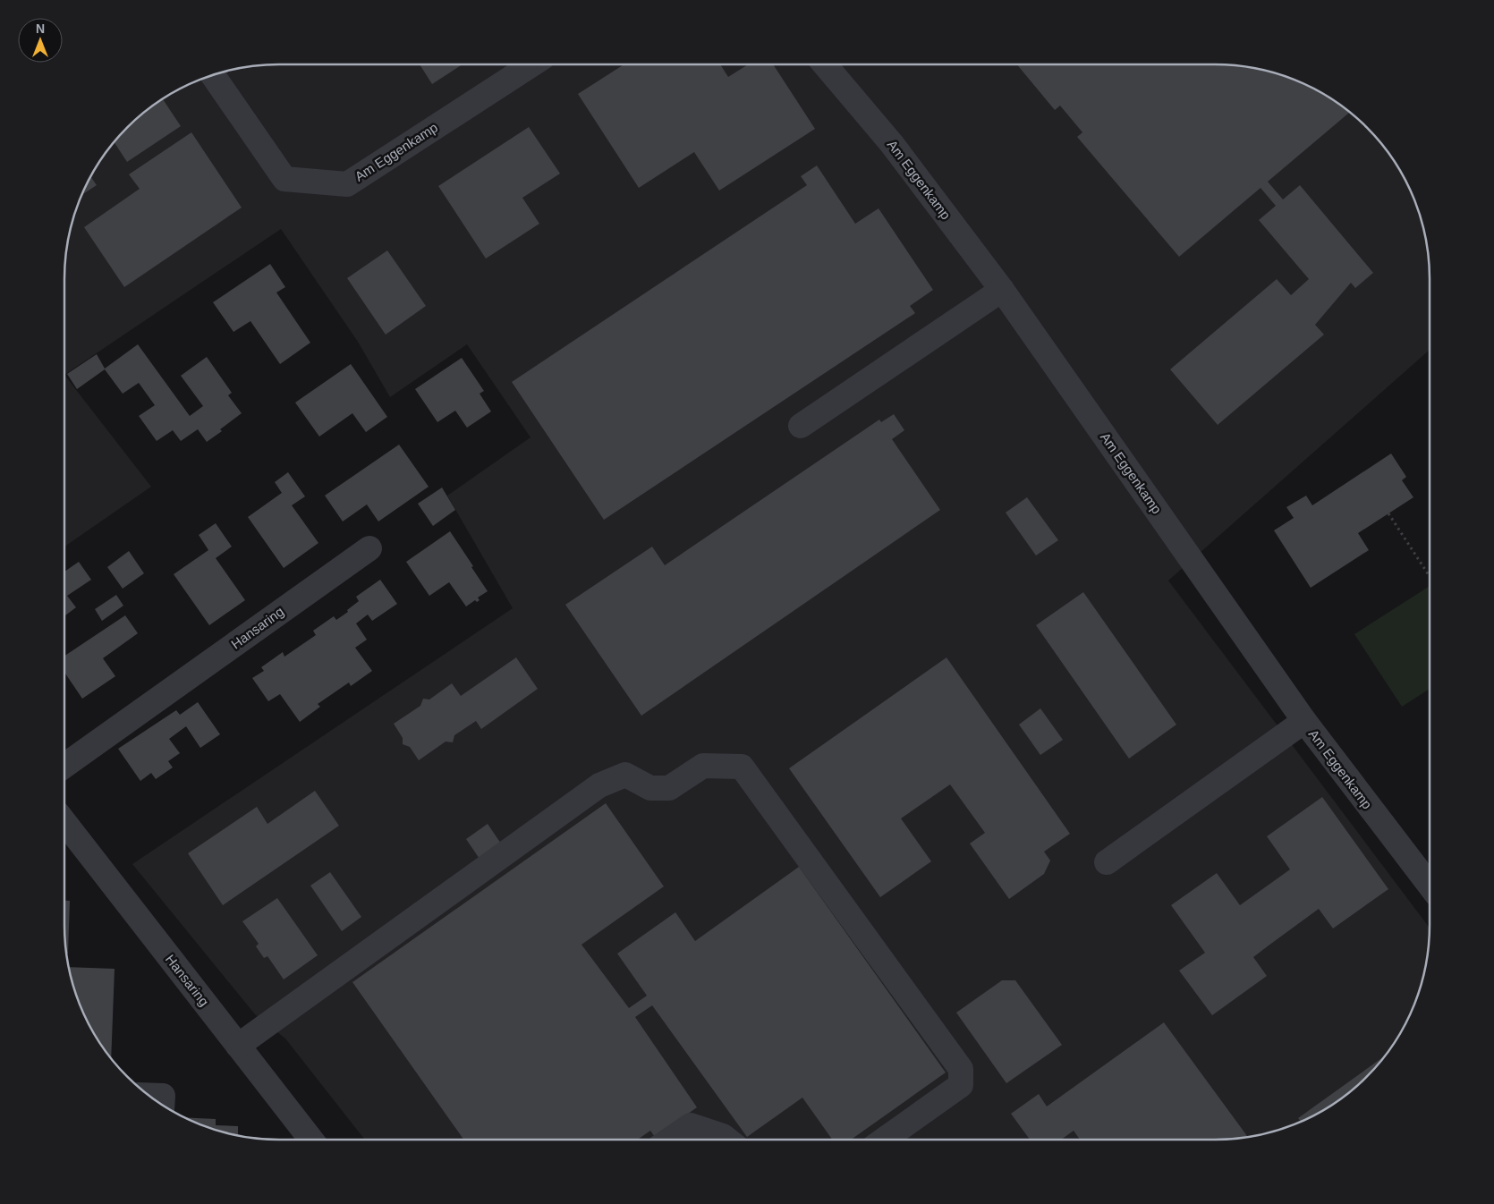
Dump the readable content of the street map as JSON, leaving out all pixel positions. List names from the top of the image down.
{
  "streets": {
    "street": ["Am Eggenkamp", "Hansaring"]
  },
  "north": "top"
}
